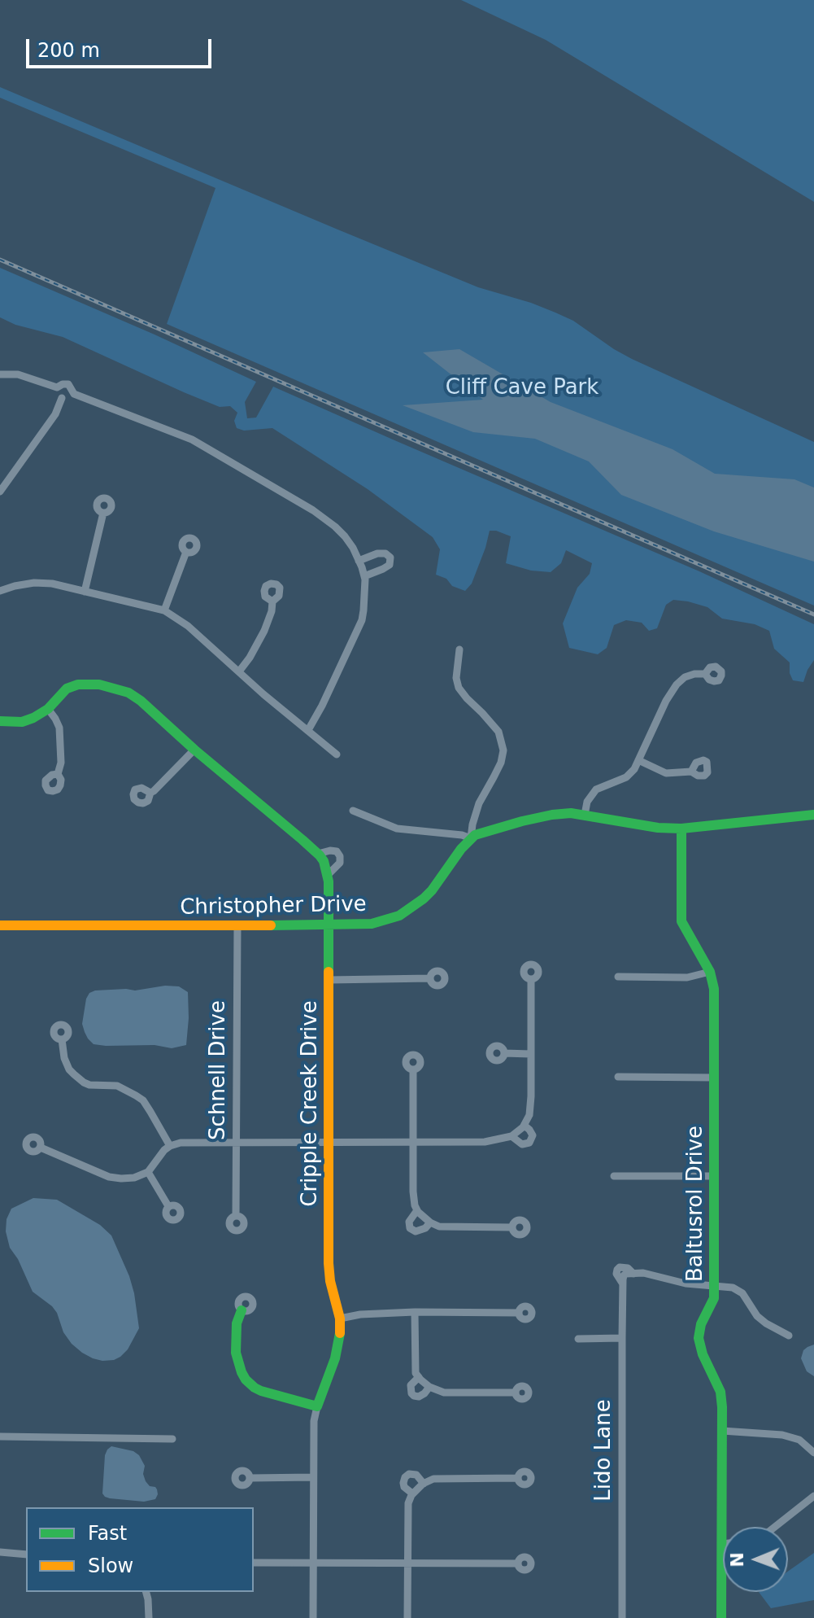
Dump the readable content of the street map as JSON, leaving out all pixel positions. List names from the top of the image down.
{
  "streets": {
    "street": [
      "Christopher Drive",
      "Schnell Drive",
      "Cripple Creek Drive",
      "Baltusrol Drive",
      "Lido Lane"
    ]
  },
  "crossings": [
    ["Christopher Drive", "Schnell Drive"],
    ["Christopher Drive", "Cripple Creek Drive"],
    ["Baltusrol Drive", "Lido Lane"]
  ],
  "parks": ["Cliff Cave Park"],
  "legend": ["Fast", "Slow"],
  "scale_bar": "200 m",
  "north": "left"
}
